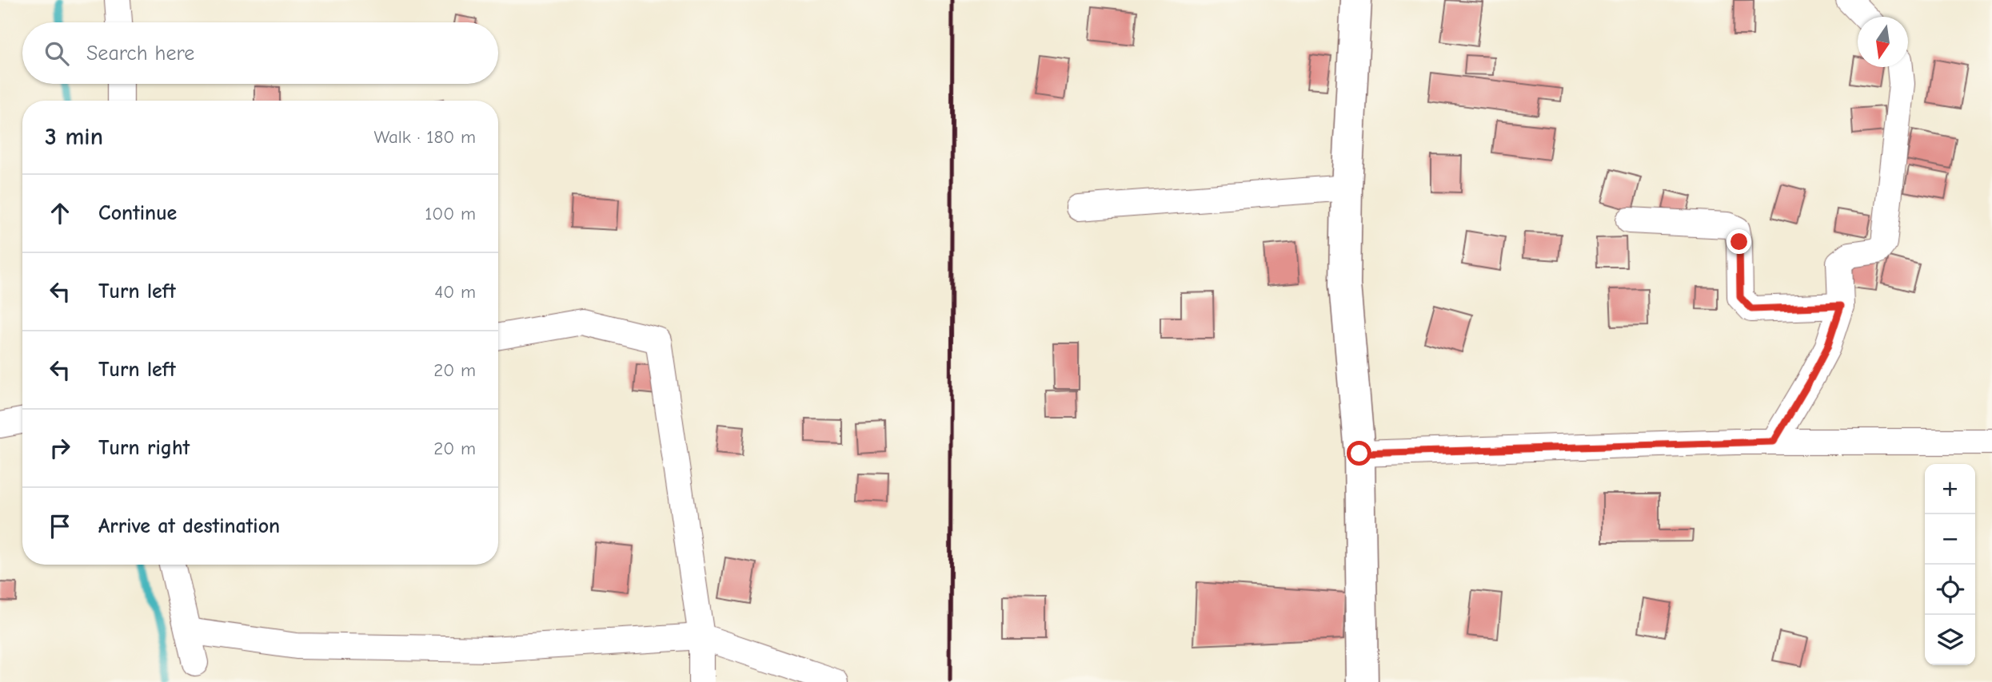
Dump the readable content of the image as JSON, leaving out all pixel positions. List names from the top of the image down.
{
  "north": "bottom",
  "page": {
    "search": "Search here",
    "heading": ["3 min", "Walk · 180 m"],
    "list": [
      ["Continue", "100 m"],
      ["Turn left", "40 m"],
      ["Turn left", "20 m"],
      ["Turn right", "20 m"],
      "Arrive at destination"
    ],
    "map_buttons": ["+", "−"]
  }
}
